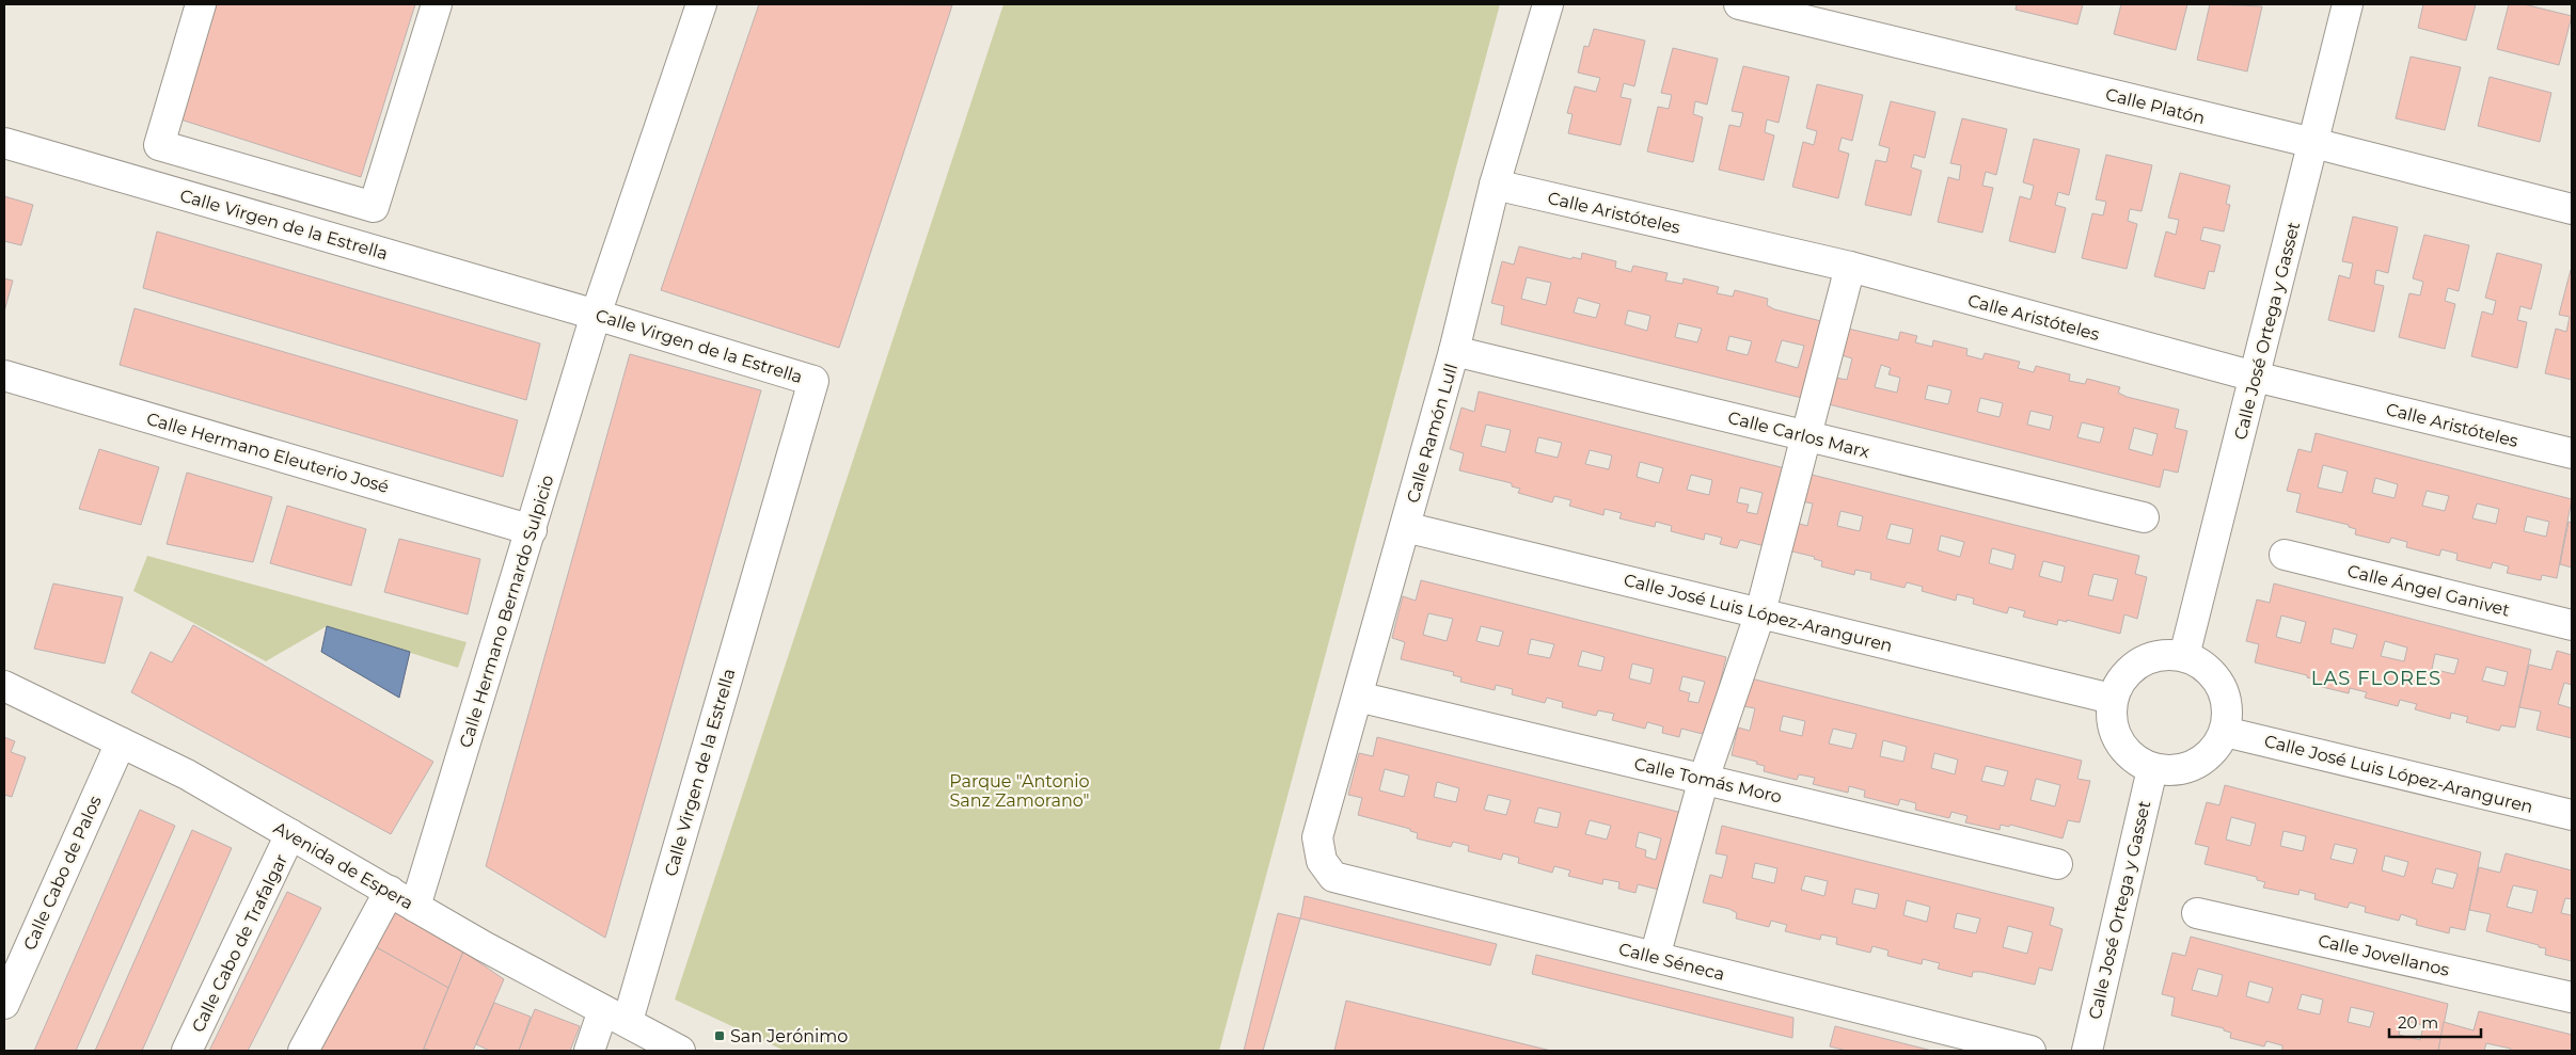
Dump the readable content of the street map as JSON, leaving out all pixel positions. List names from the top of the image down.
{
  "streets": {
    "street": [
      "Calle Platón",
      "Calle Aristóteles",
      "Calle Virgen de la Estrella",
      "Calle José Ortega y Gasset",
      "Calle Ramón Lull",
      "Calle Carlos Marx",
      "Calle Hermano Eleuterio José",
      "Calle Ángel Ganivet",
      "Calle Hermano Bernardo Sulpicio",
      "Calle José Luis López-Aranguren",
      "Calle Tomás Moro",
      "Avenida de Espera",
      "Calle Cabo de Palos",
      "Calle Cabo de Trafalgar",
      "Calle Jovellanos",
      "Calle Séneca"
    ]
  },
  "crossings": [
    ["Calle Platón", "Calle José Ortega y Gasset"],
    ["Calle Aristóteles", "Calle José Ortega y Gasset"],
    ["Calle Aristóteles", "Calle Ramón Lull"],
    ["Calle Virgen de la Estrella", "Calle Hermano Bernardo Sulpicio"],
    ["Calle Virgen de la Estrella", "Avenida de Espera"],
    ["Calle José Ortega y Gasset", "Calle José Luis López-Aranguren"],
    ["Calle Ramón Lull", "Calle Carlos Marx"],
    ["Calle Ramón Lull", "Calle José Luis López-Aranguren"],
    ["Calle Ramón Lull", "Calle Tomás Moro"],
    ["Calle Ramón Lull", "Calle Séneca"],
    ["Calle Hermano Eleuterio José", "Calle Hermano Bernardo Sulpicio"],
    ["Calle Hermano Bernardo Sulpicio", "Avenida de Espera"],
    ["Avenida de Espera", "Calle Cabo de Palos"],
    ["Avenida de Espera", "Calle Cabo de Trafalgar"]
  ],
  "districts": ["LAS FLORES"],
  "parks": ["Parque \"Antonio Sanz Zamorano\""],
  "places": {
    "transit": ["San Jerónimo"]
  },
  "scale_bar": "20 m"
}
